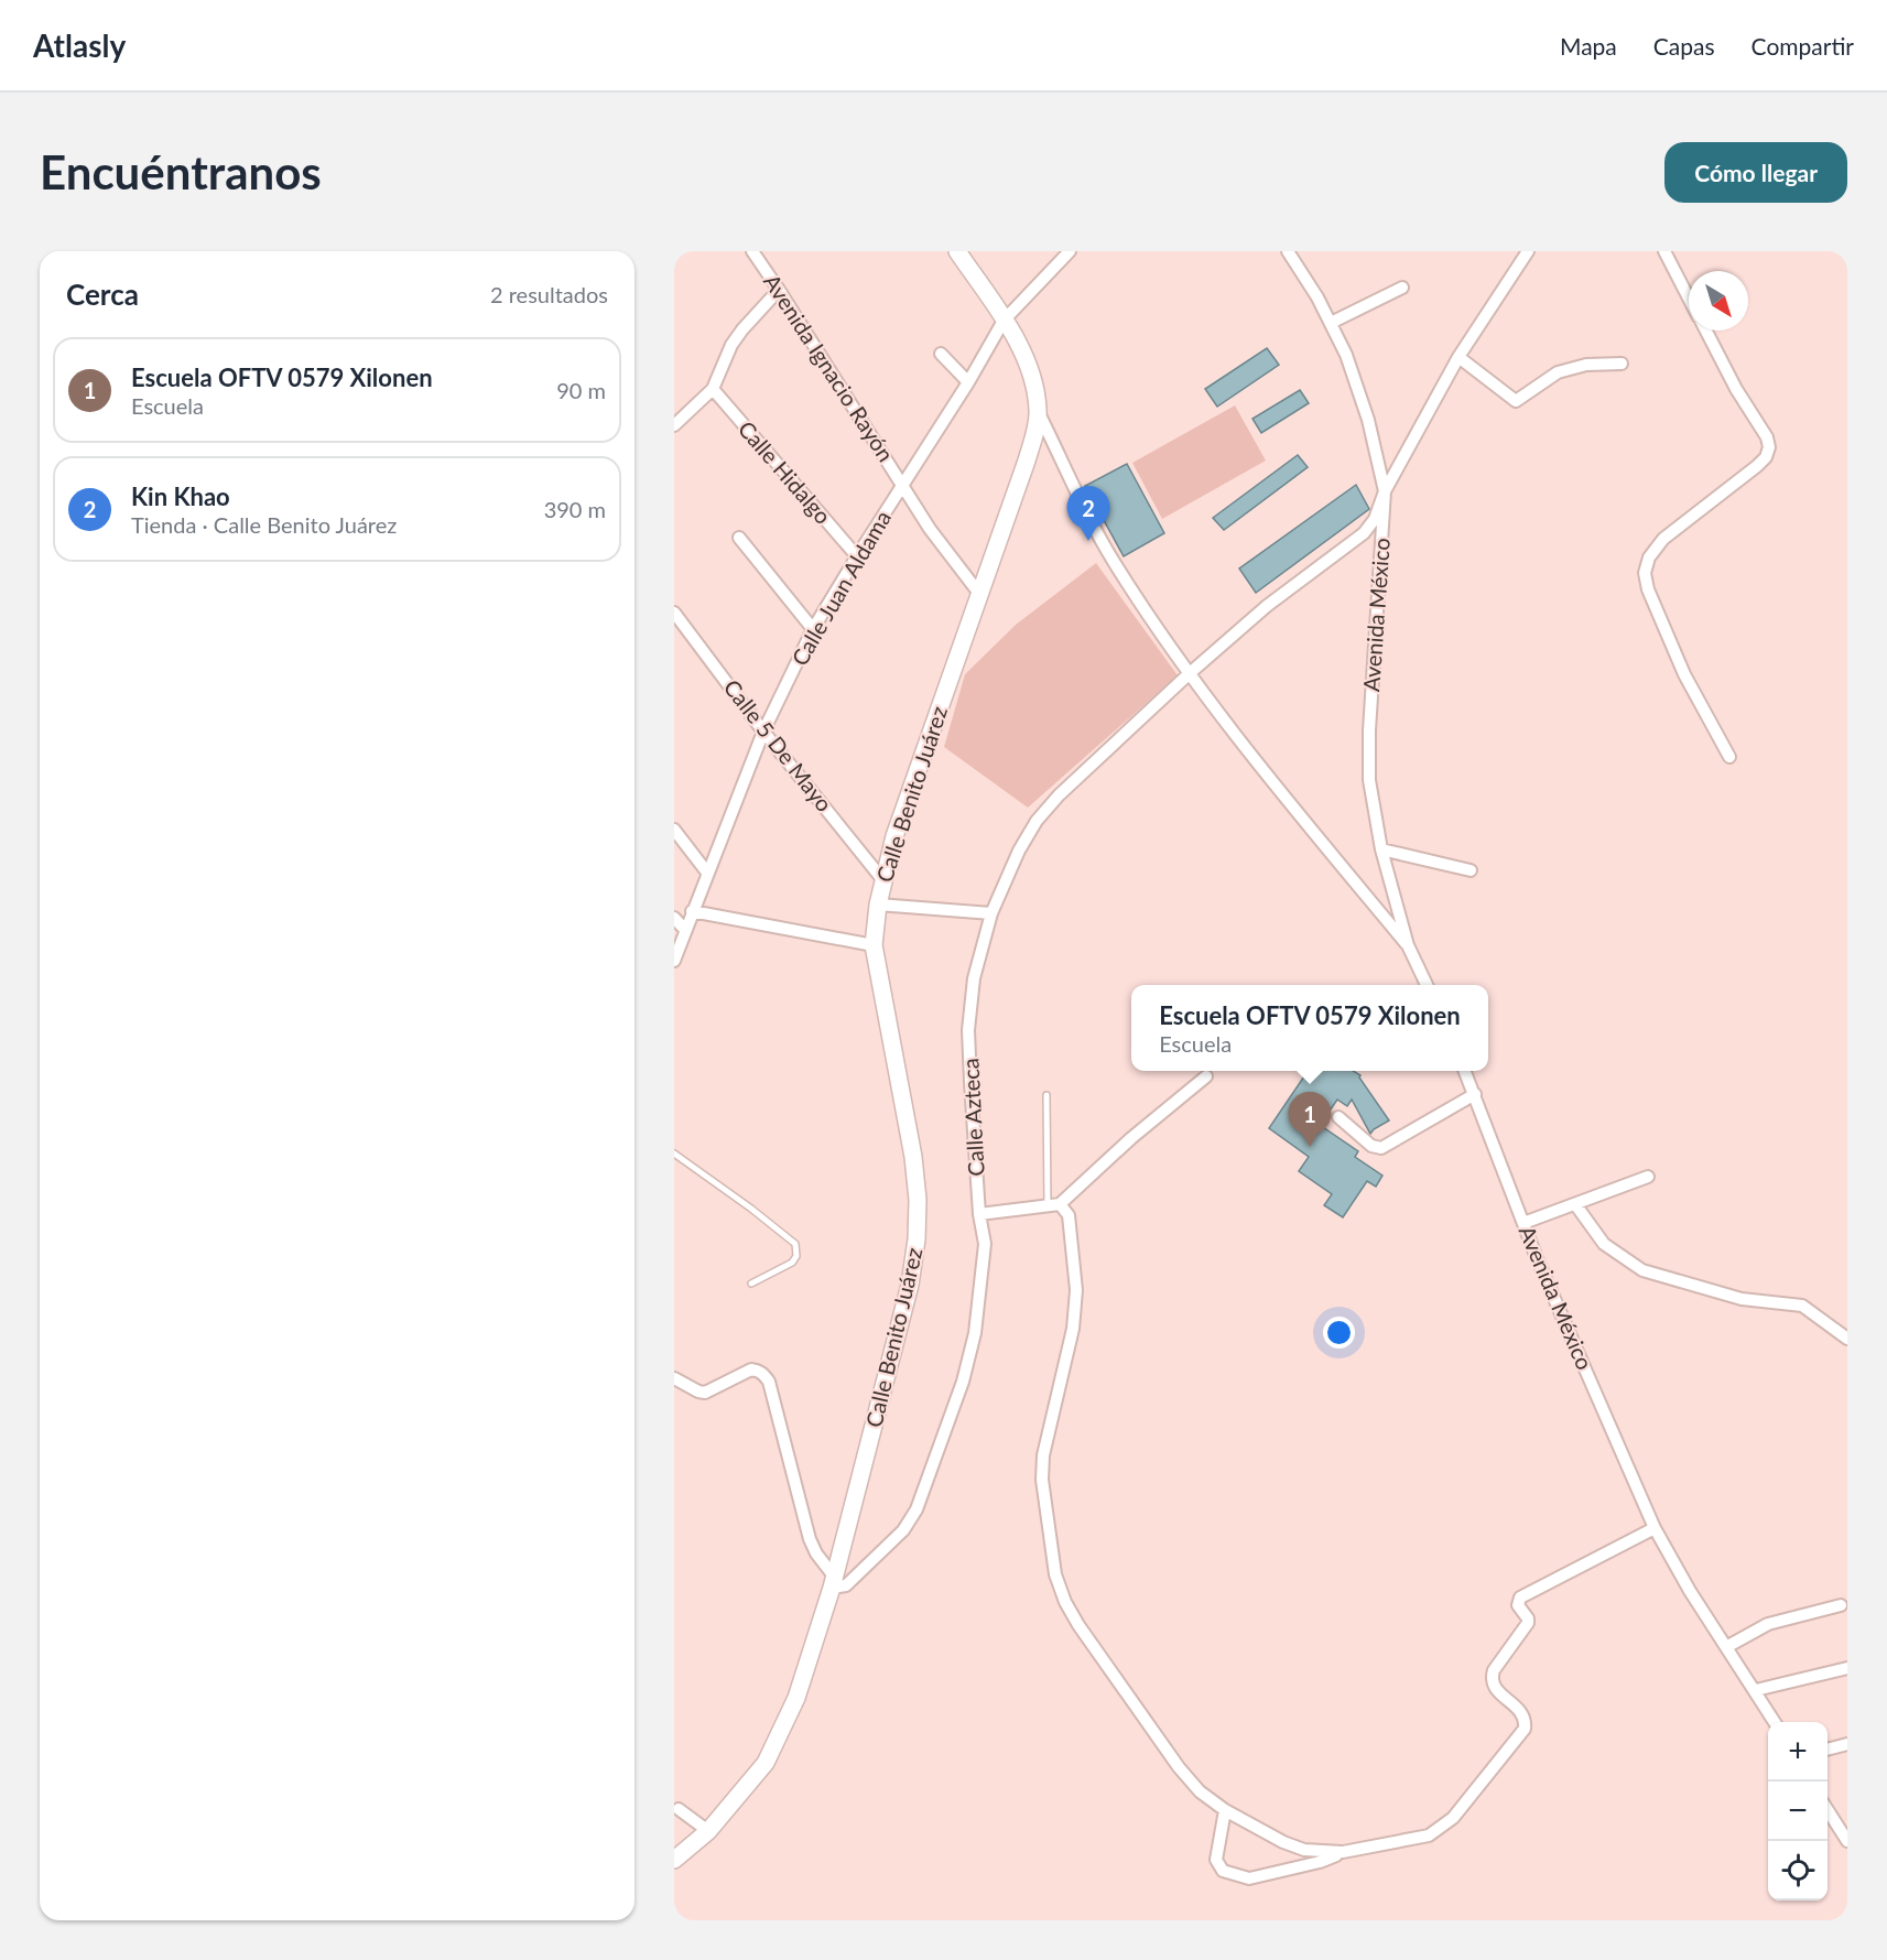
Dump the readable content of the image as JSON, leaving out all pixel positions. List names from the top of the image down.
{
  "streets": {
    "main road": ["Calle Benito Juárez"],
    "street": [
      "Avenida Ignacio Rayón",
      "Calle Hidalgo",
      "Calle Juan Aldama",
      "Avenida México",
      "Calle 5 De Mayo",
      "Calle Azteca"
    ]
  },
  "crossings": [
    ["Avenida Ignacio Rayón", "Calle Juan Aldama"],
    ["Avenida Ignacio Rayón", "Calle Benito Juárez"],
    ["Calle Hidalgo", "Calle Juan Aldama"],
    ["Calle Juan Aldama", "Calle 5 De Mayo"],
    ["Avenida México", "Calle Azteca"],
    ["Calle 5 De Mayo", "Calle Benito Juárez"],
    ["Calle Benito Juárez", "Calle Azteca"]
  ],
  "north": "bottom right",
  "page": {
    "header": "Atlasly",
    "nav": ["Mapa", "Capas", "Compartir"],
    "buttons": "Cómo llegar",
    "title": "Encuéntranos",
    "heading": ["Cerca", "2 resultados"],
    "list": [
      {
        "mark": "1",
        "name": "Escuela OFTV 0579 Xilonen",
        "note": "Escuela",
        "value": "90 m"
      },
      {
        "mark": "2",
        "name": "Kin Khao",
        "note": "Tienda · Calle Benito Juárez",
        "value": "390 m"
      }
    ],
    "pins": ["2", "1"],
    "popup": ["Escuela OFTV 0579 Xilonen", "Escuela"],
    "map_buttons": ["+", "−"]
  }
}
